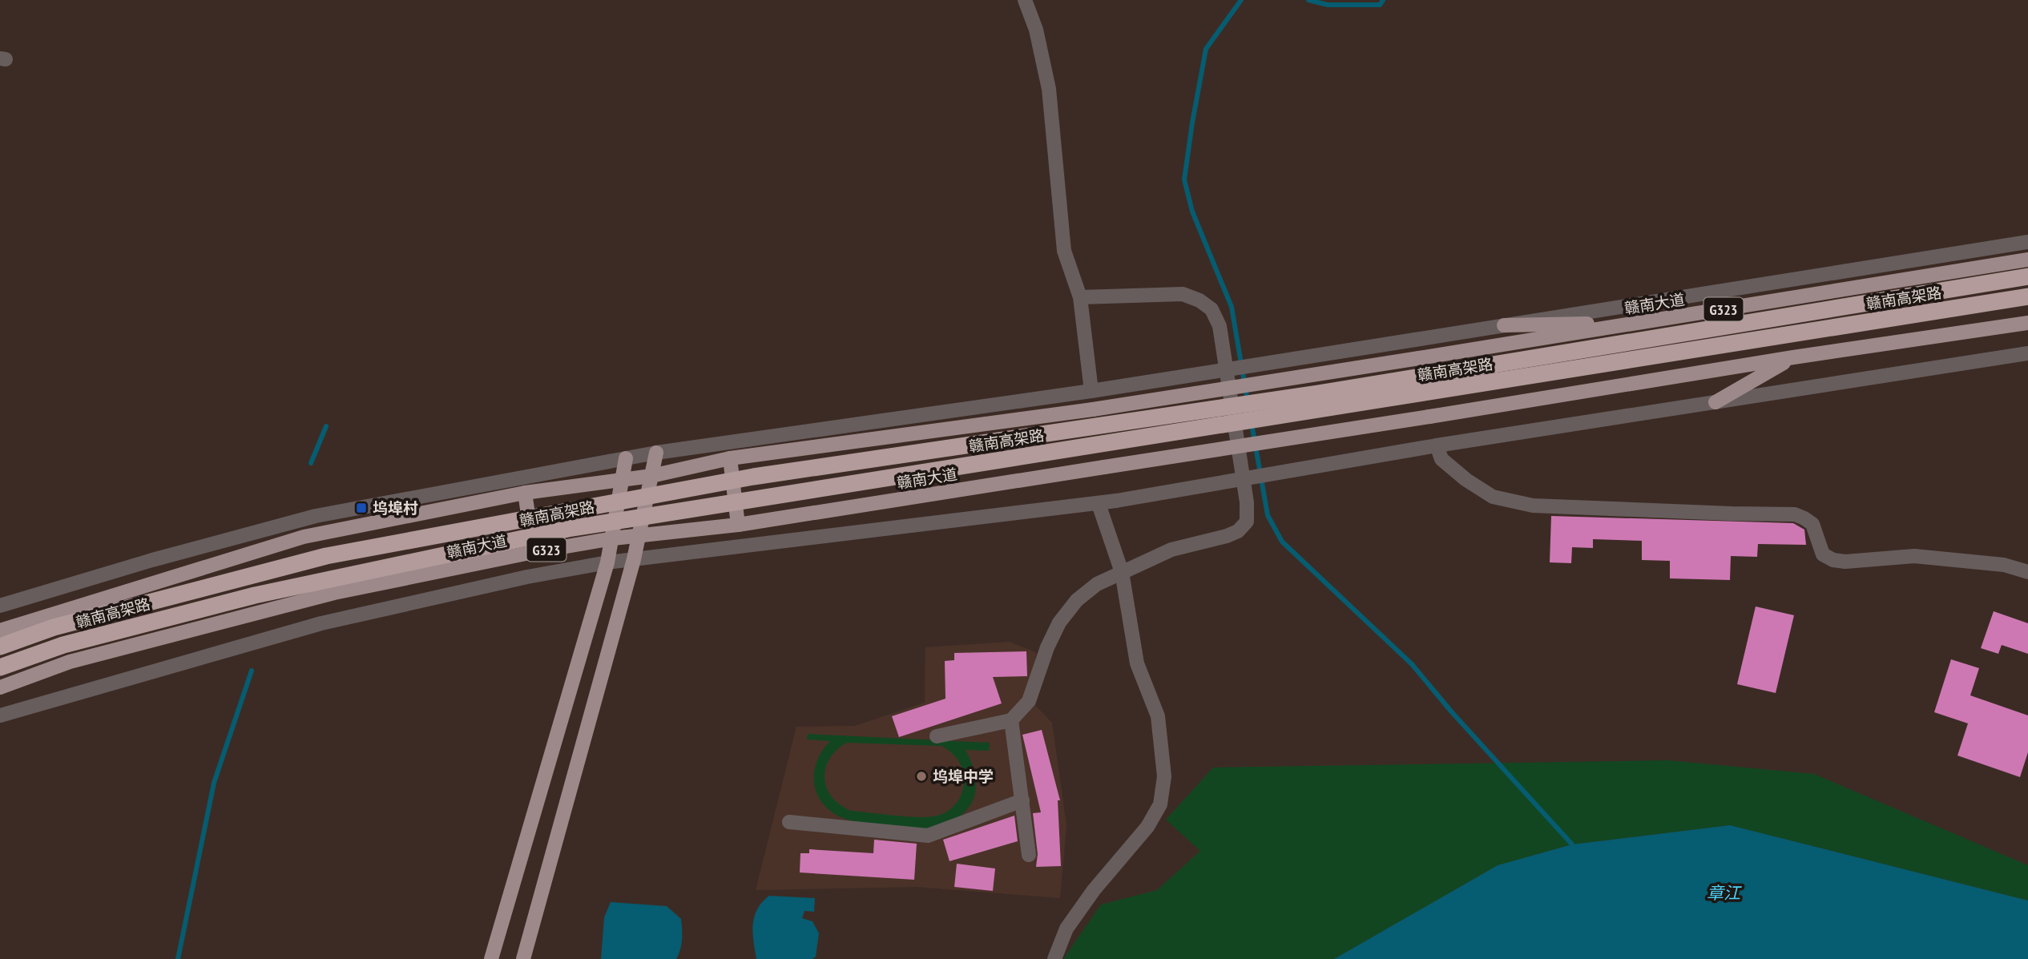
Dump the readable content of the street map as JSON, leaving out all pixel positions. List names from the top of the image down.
{
  "streets": {
    "highway": ["赣南高架路"],
    "main road": ["赣南大道", "G323"]
  },
  "water": ["章江"],
  "places": {
    "transit": ["坞埠村"],
    "other": ["坞埠中学"]
  }
}
